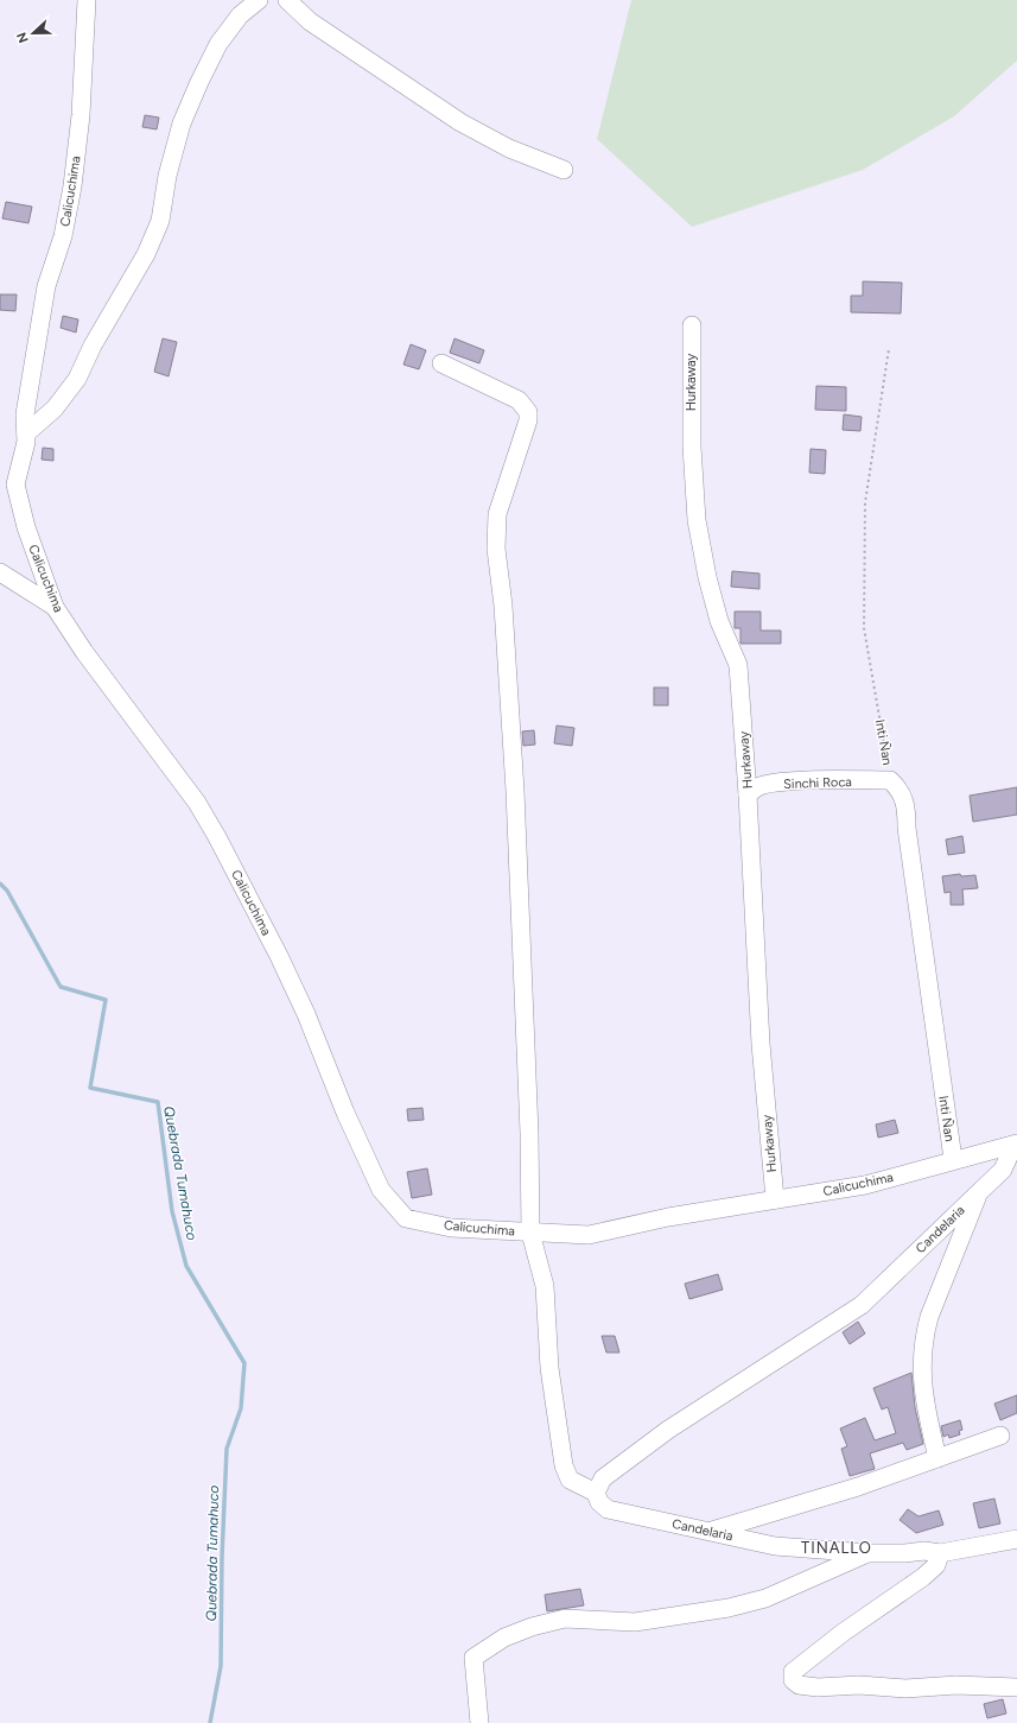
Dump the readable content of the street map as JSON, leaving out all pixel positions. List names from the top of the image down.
{
  "streets": {
    "street": [
      "Calicuchima",
      "Hurkaway",
      "Inti Ñan",
      "Sinchi Roca",
      "Candelaria"
    ]
  },
  "crossings": [
    ["Calicuchima", "Hurkaway"],
    ["Calicuchima", "Inti Ñan"],
    ["Calicuchima", "Candelaria"],
    ["Hurkaway", "Sinchi Roca"],
    ["Inti Ñan", "Sinchi Roca"]
  ],
  "districts": ["TINALLO"],
  "water": ["Quebrada Tumahuco"],
  "north": "left"
}
